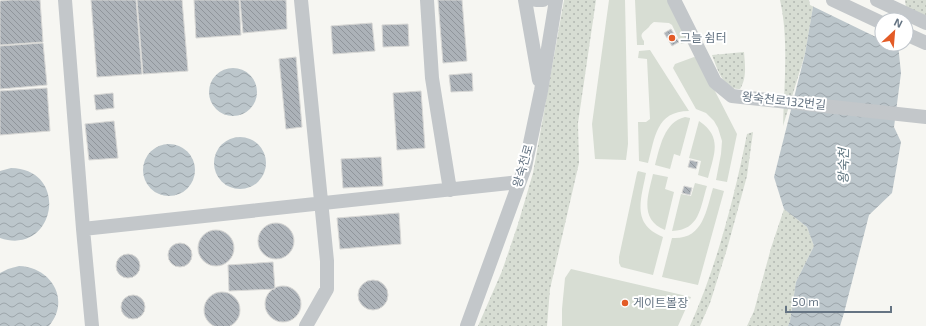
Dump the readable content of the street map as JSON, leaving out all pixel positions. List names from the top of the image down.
{
  "streets": {
    "street": ["왕숙천로132번길", "왕숙천로"]
  },
  "water": ["왕숙천"],
  "places": ["그늘 쉼터", "게이트볼장"],
  "scale_bar": "50 m",
  "north": "top right"
}
